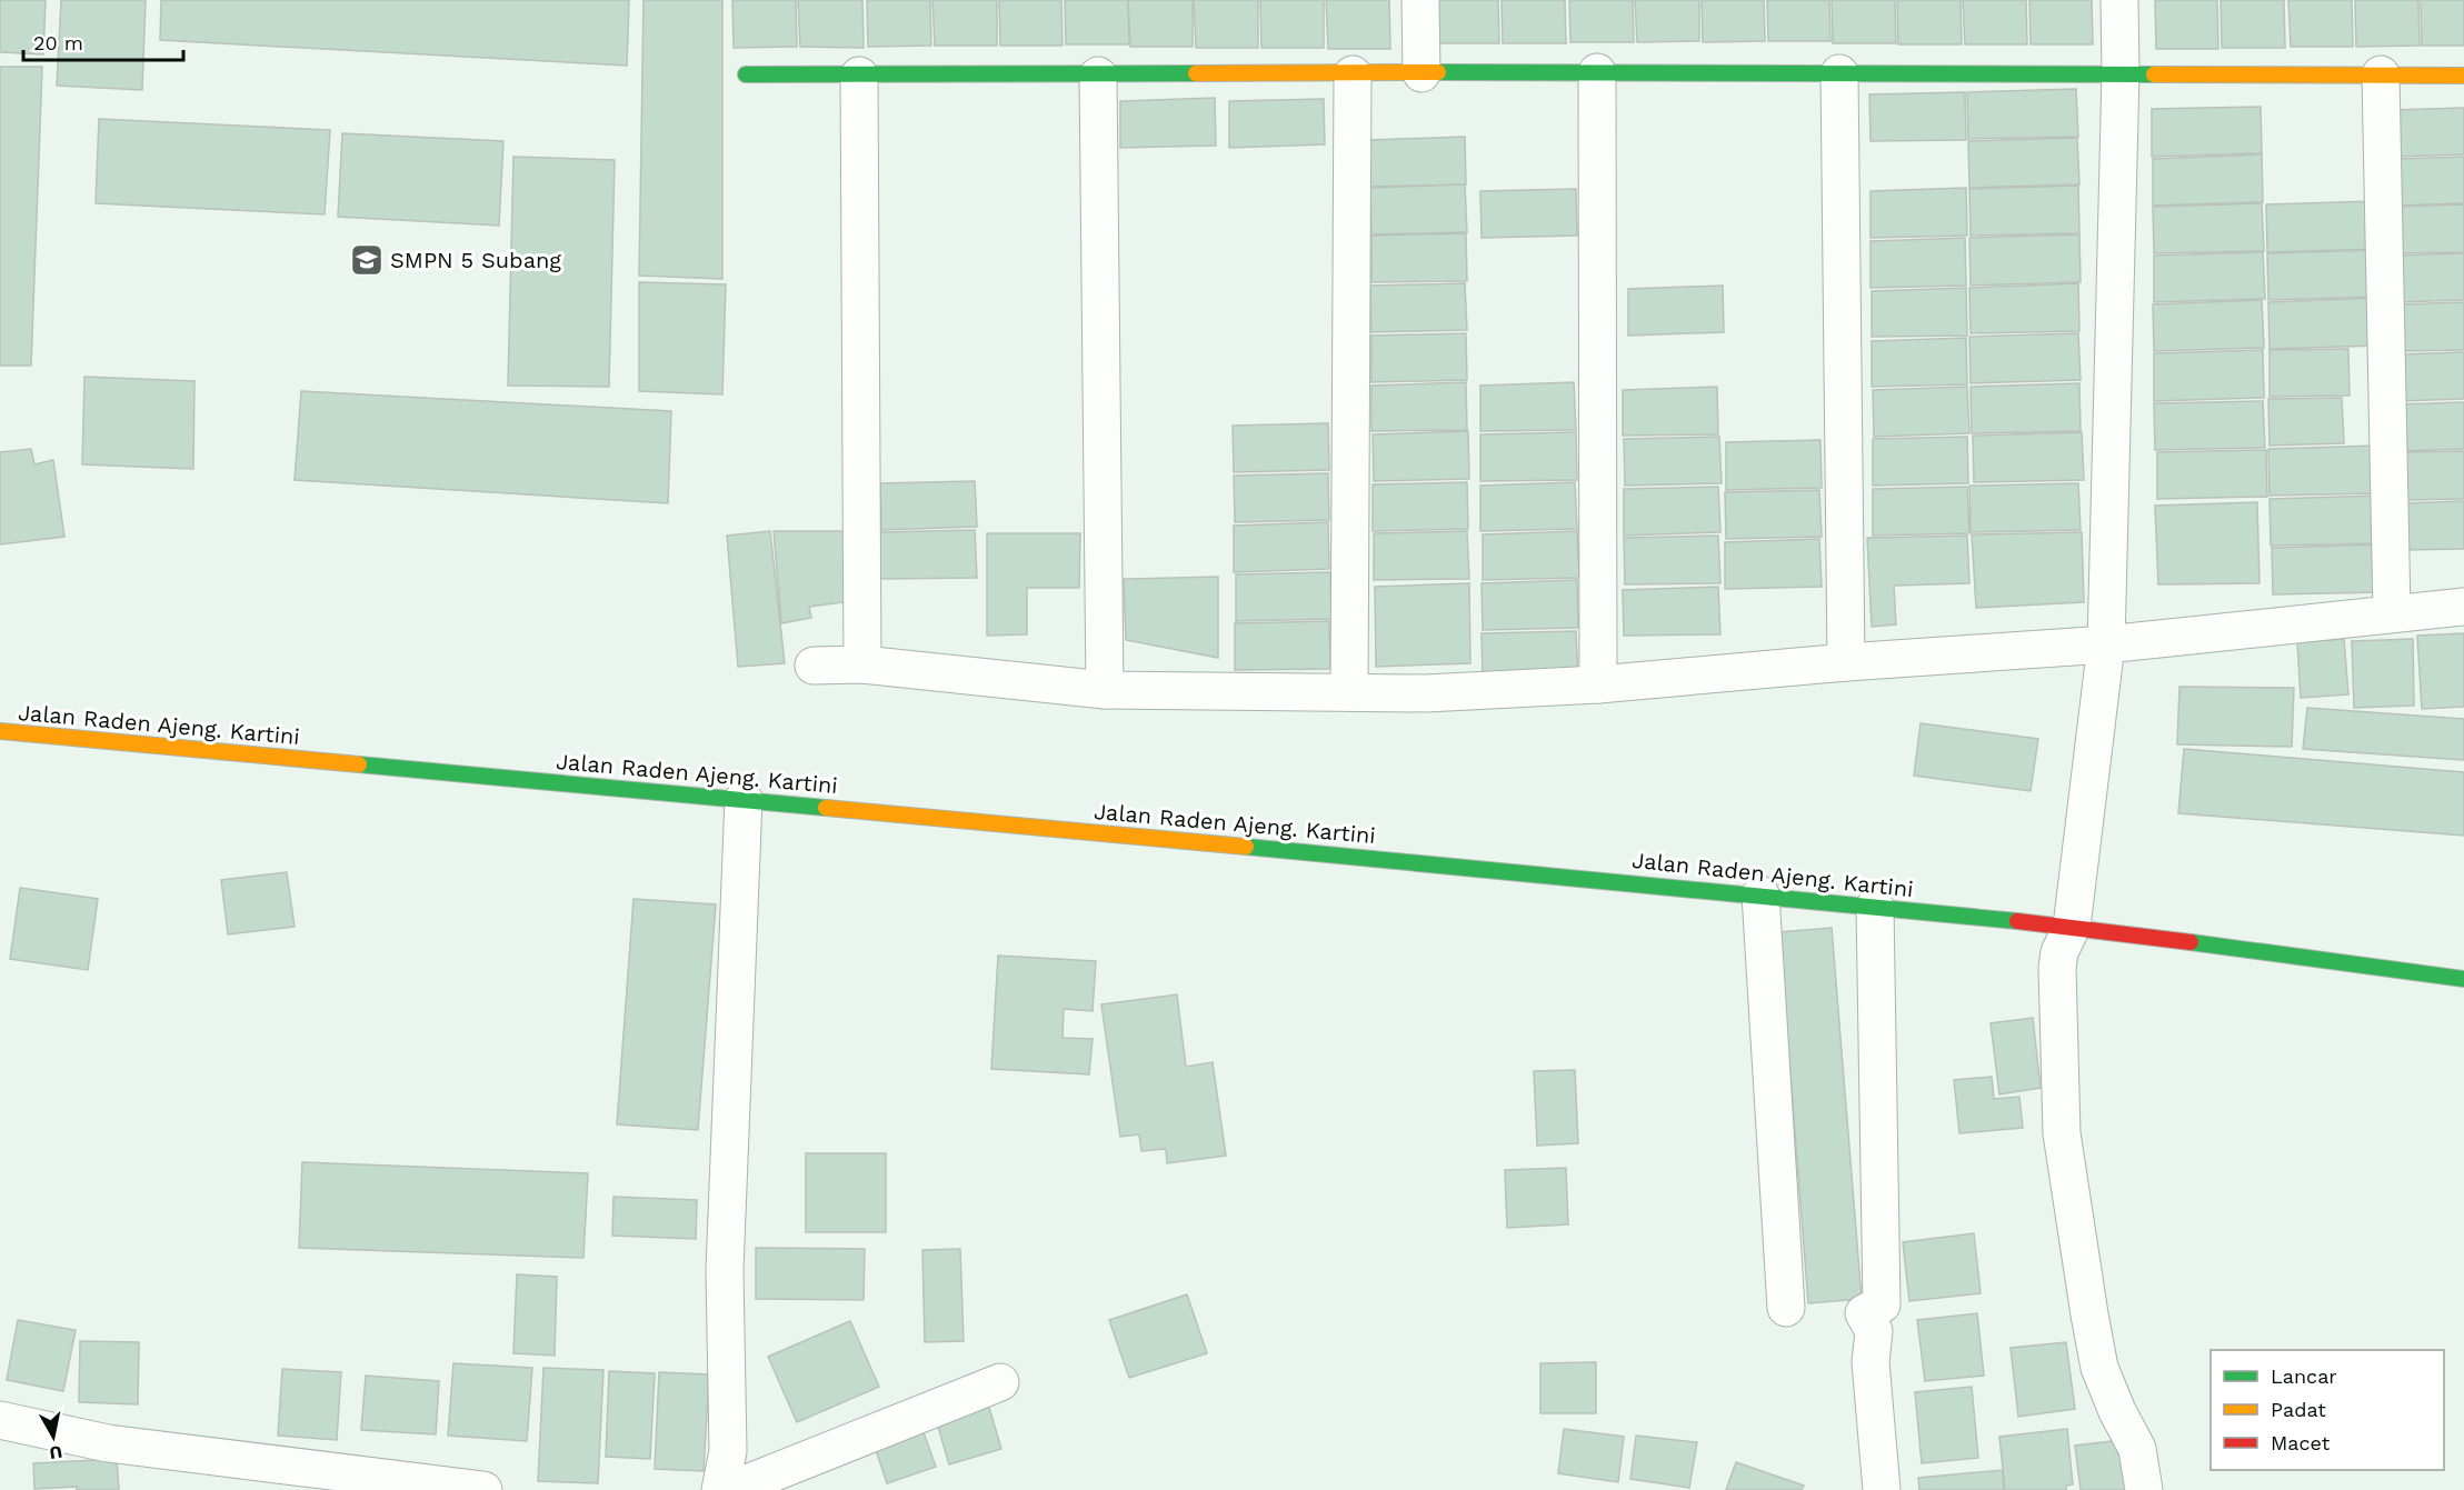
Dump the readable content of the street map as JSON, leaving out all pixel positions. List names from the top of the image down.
{
  "streets": {
    "main road": ["Jalan Raden Ajeng. Kartini"]
  },
  "places": {
    "school or university": ["SMPN 5 Subang"]
  },
  "legend": ["Lancar", "Padat", "Macet"],
  "scale_bar": "20 m",
  "north": "bottom"
}
